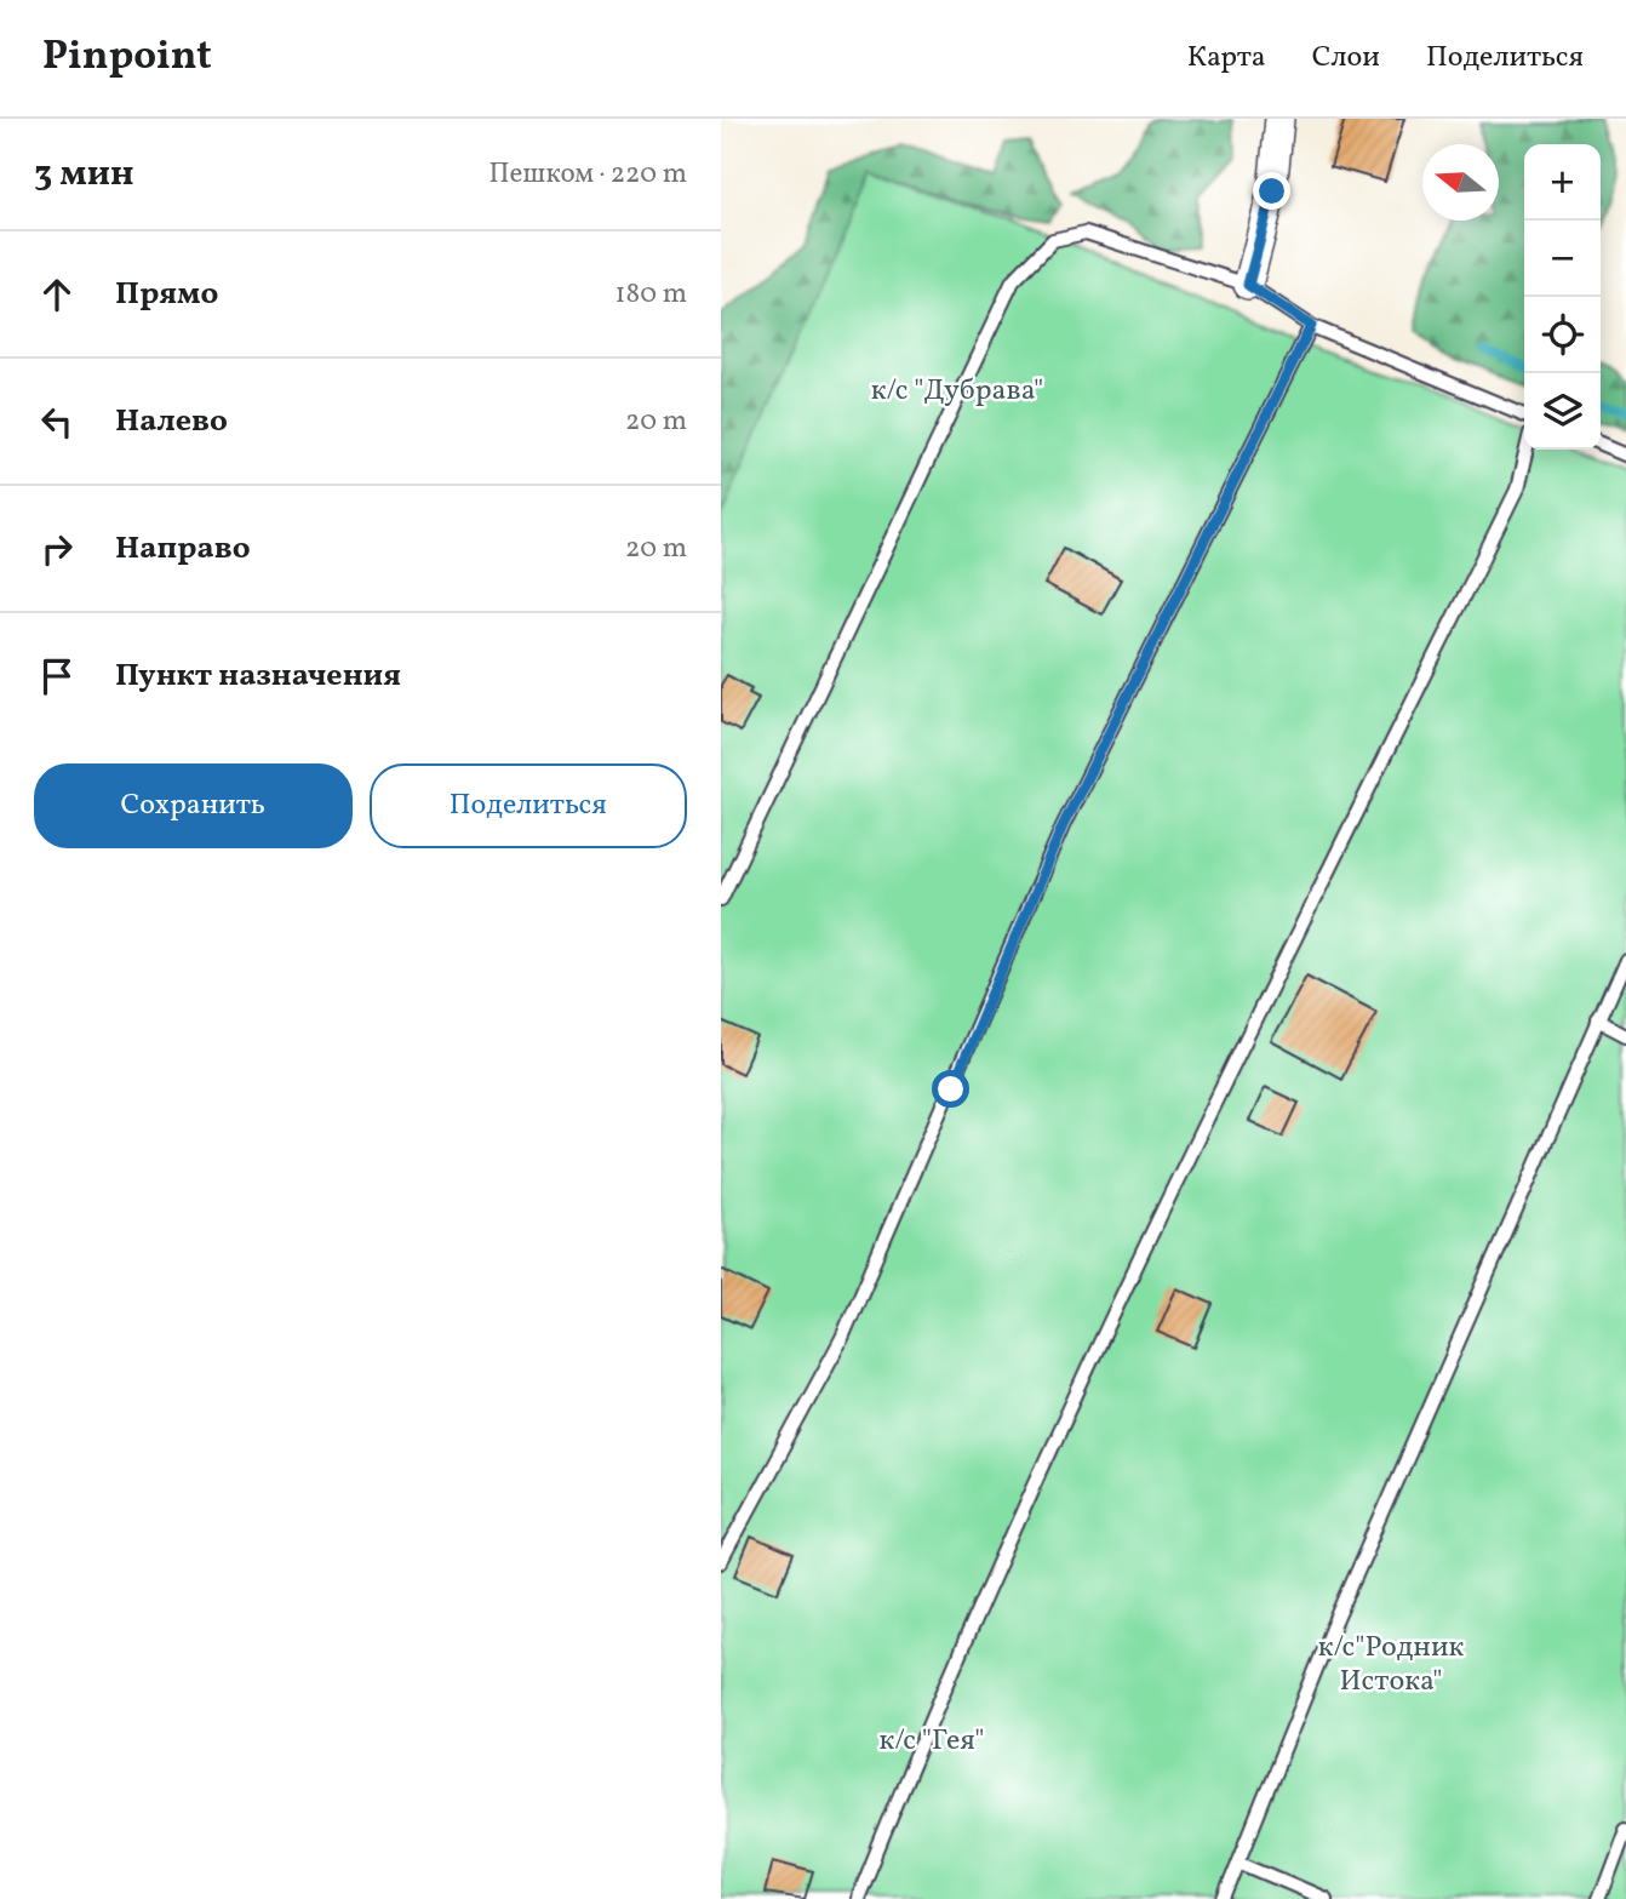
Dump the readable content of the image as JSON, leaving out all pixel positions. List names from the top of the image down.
{
  "parks": ["к/с \"Дубрава\"", "к/с\"Родник Истока\"", "к/с \"Гея\""],
  "north": "left",
  "page": {
    "header": "Pinpoint",
    "nav": ["Карта", "Слои", "Поделиться"],
    "heading": ["3 мин", "Пешком · 220 m"],
    "map_buttons": ["+", "−"],
    "list": [
      ["Прямо", "180 m"],
      ["Налево", "20 m"],
      ["Направо", "20 m"],
      "Пункт назначения"
    ],
    "buttons": ["Сохранить", "Поделиться"]
  }
}
